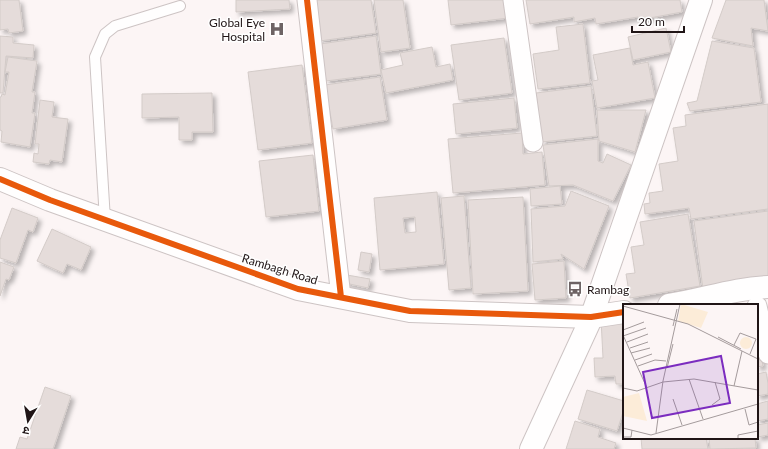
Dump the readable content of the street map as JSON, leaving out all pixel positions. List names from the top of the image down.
{
  "streets": {
    "street": ["Rambagh Road"]
  },
  "places": {
    "hospital": ["Global Eye Hospital"],
    "bus stop": ["Rambag"]
  },
  "scale_bar": "20 m",
  "north": "bottom"
}
